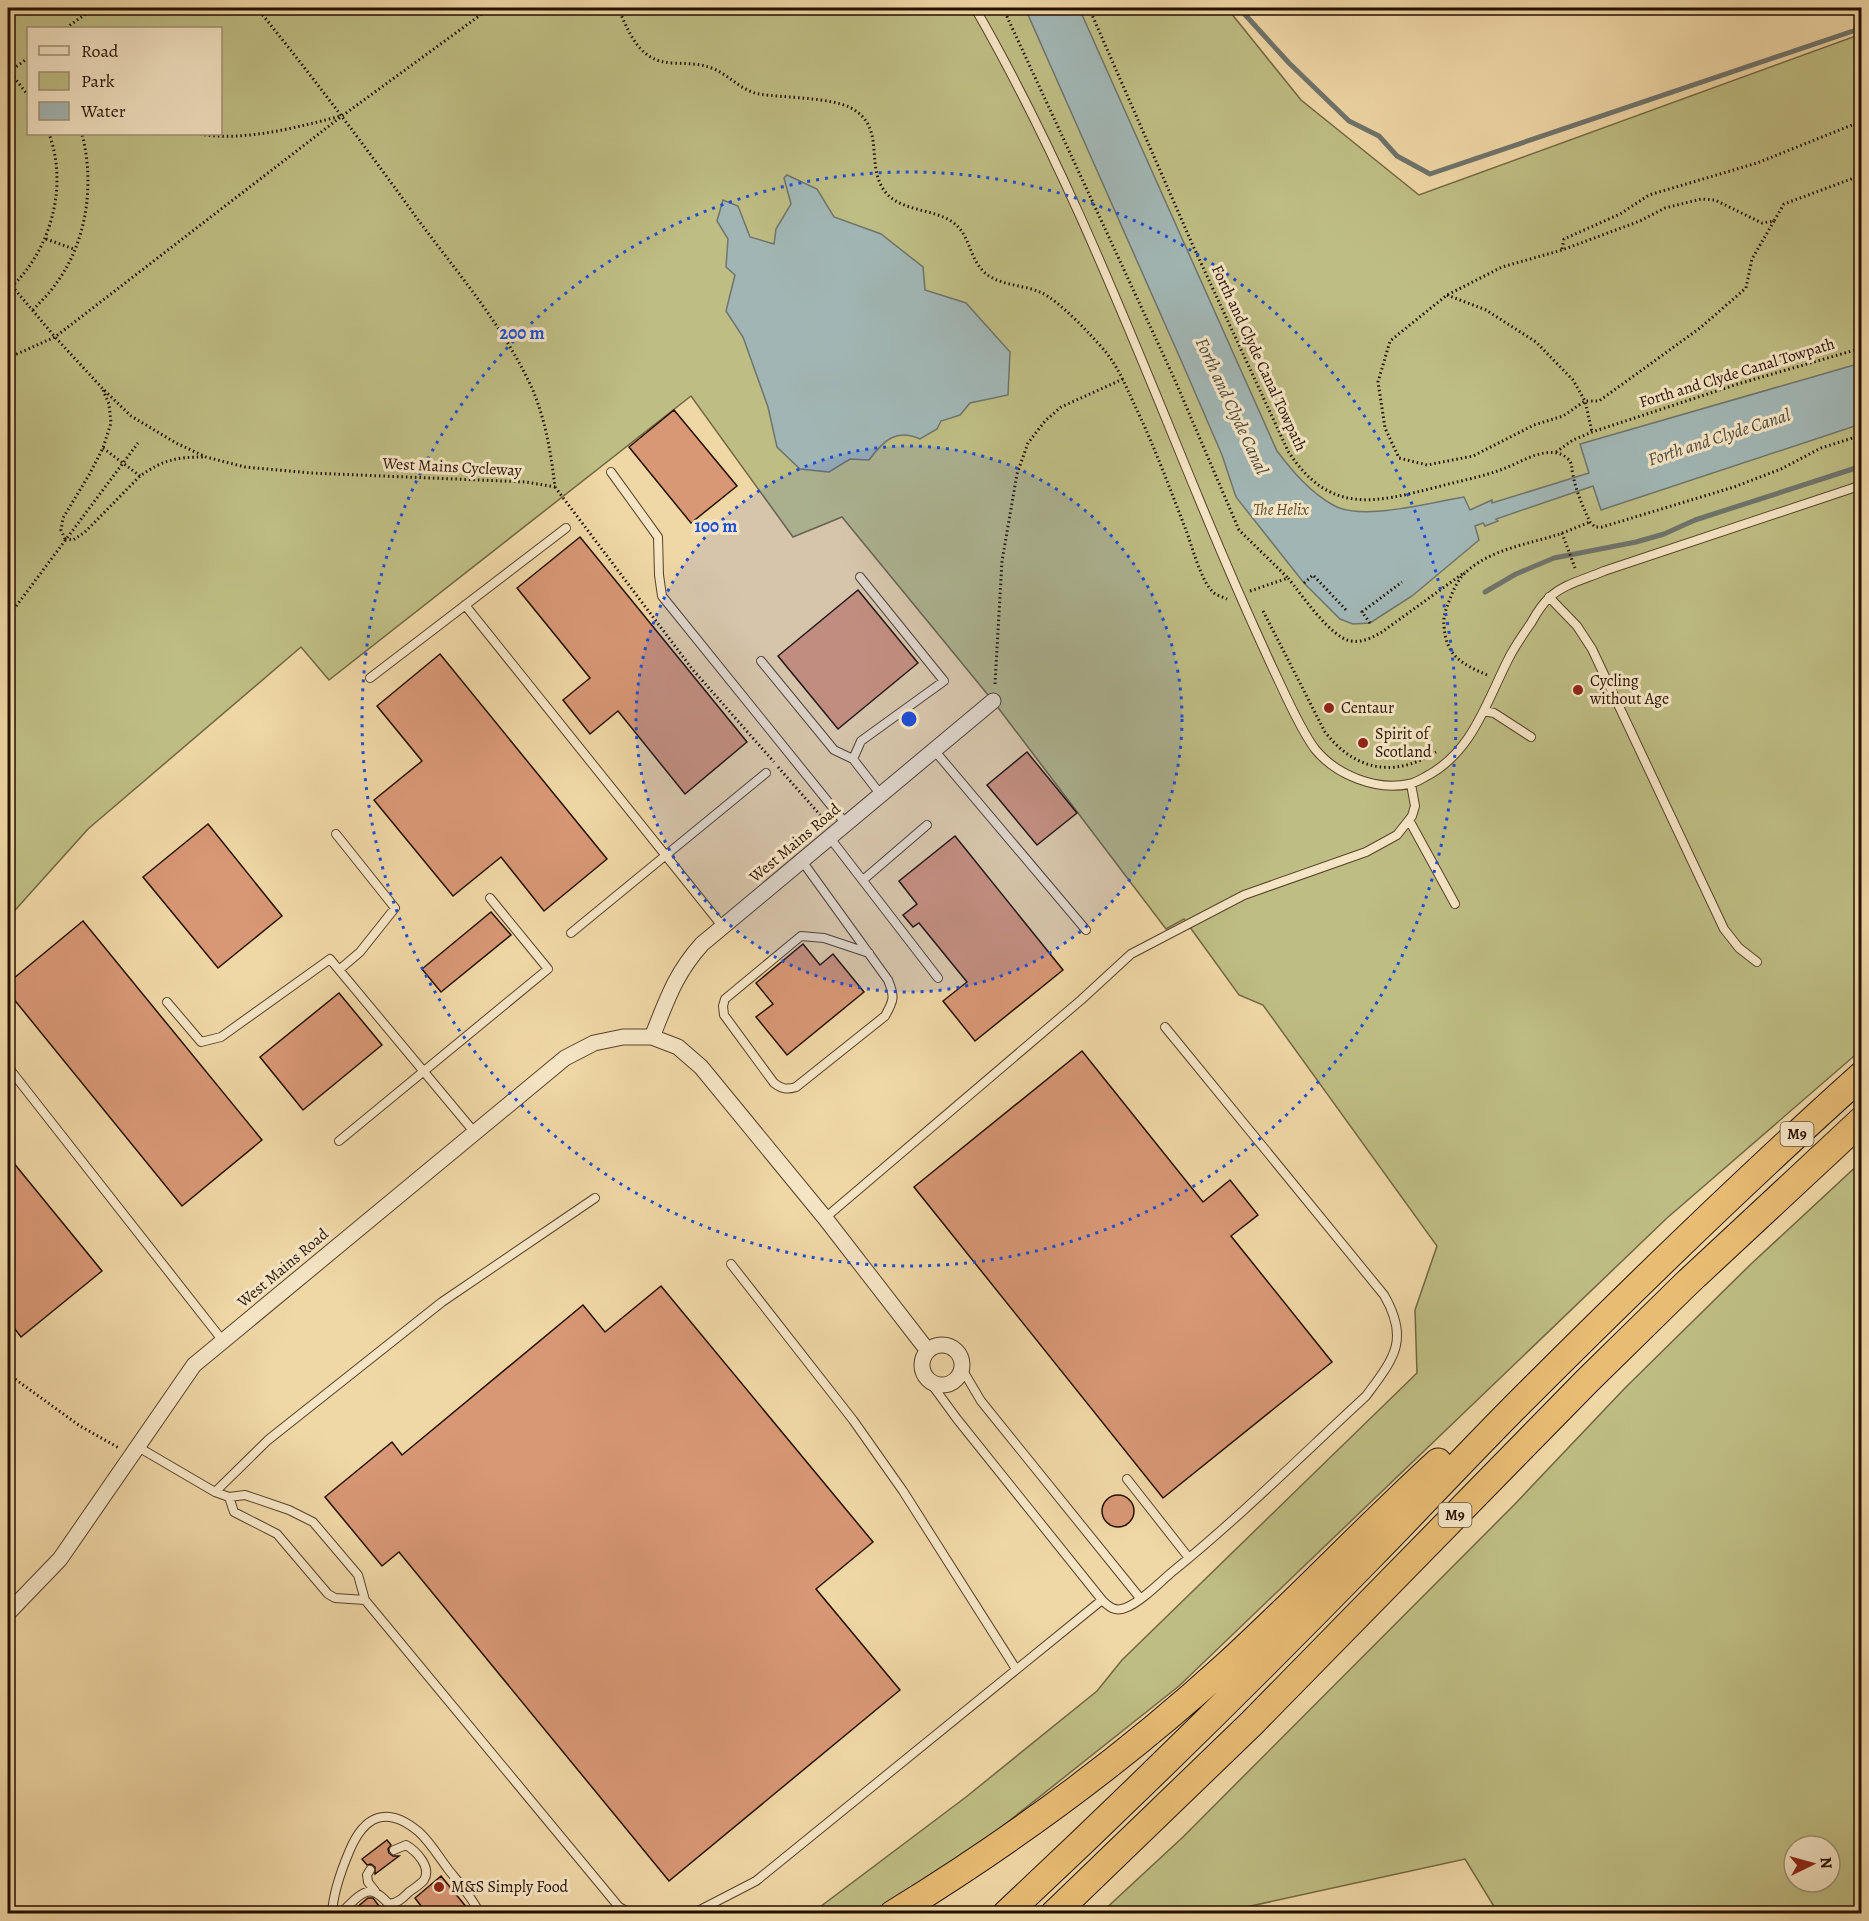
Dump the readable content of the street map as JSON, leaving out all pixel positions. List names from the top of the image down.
{
  "streets": {
    "highway": ["M9"],
    "street": ["West Mains Road"],
    "path": ["Forth and Clyde Canal Towpath", "West Mains Cycleway"]
  },
  "water": ["Forth and Clyde Canal"],
  "parks": ["The Helix"],
  "places": [
    "Cycling without Age",
    "Centaur",
    "Spirit of Scotland",
    "M&S Simply Food"
  ],
  "legend": ["Road", "Park", "Water"],
  "north": "right",
  "rings": ["200 m", "100 m"]
}
